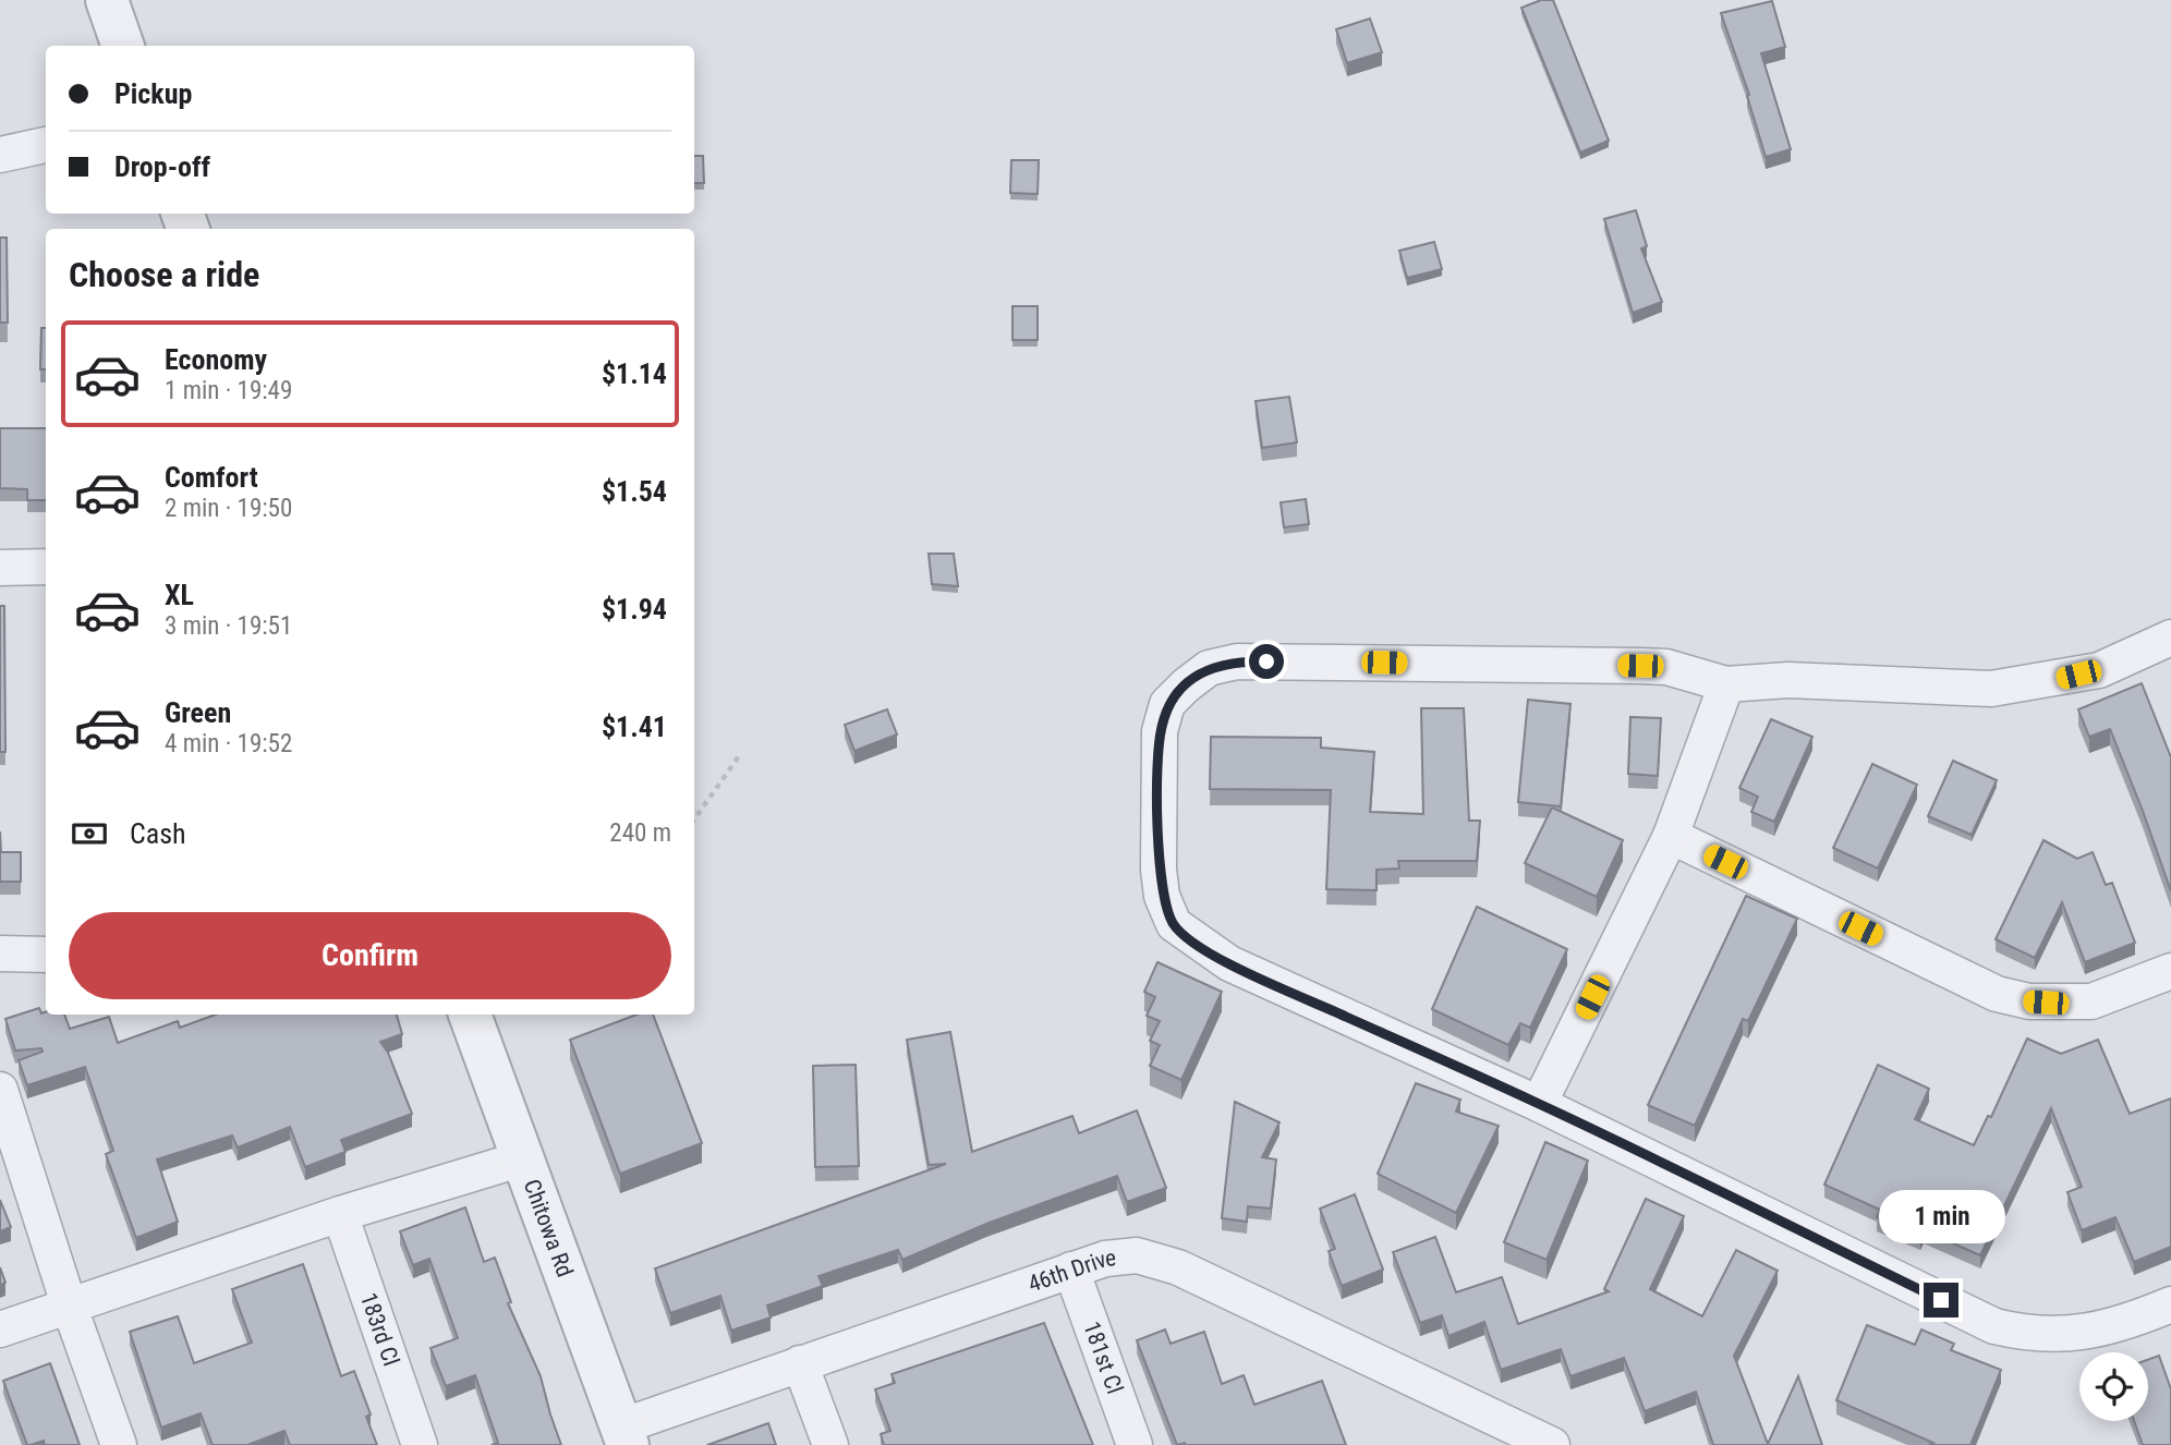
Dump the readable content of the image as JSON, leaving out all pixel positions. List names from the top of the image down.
{
  "streets": {
    "street": [
      "Chitowa Rd",
      "46th Drive",
      "183rd Cl",
      "181st Cl"
    ]
  },
  "crossings": [
    ["Chitowa Rd", "46th Drive"],
    ["46th Drive", "181st Cl"]
  ],
  "page": {
    "banner": ["Pickup", "Drop-off"],
    "heading": "Choose a ride",
    "list": [
      {
        "name": "Economy",
        "note": "1 min · 19:49",
        "value": "$1.14"
      },
      {
        "name": "Comfort",
        "note": "2 min · 19:50",
        "value": "$1.54"
      },
      {
        "name": "XL",
        "note": "3 min · 19:51",
        "value": "$1.94"
      },
      {
        "name": "Green",
        "note": "4 min · 19:52",
        "value": "$1.41"
      }
    ],
    "pay": ["Cash", "240 m"],
    "buttons": "Confirm",
    "bubble": "1 min"
  }
}
